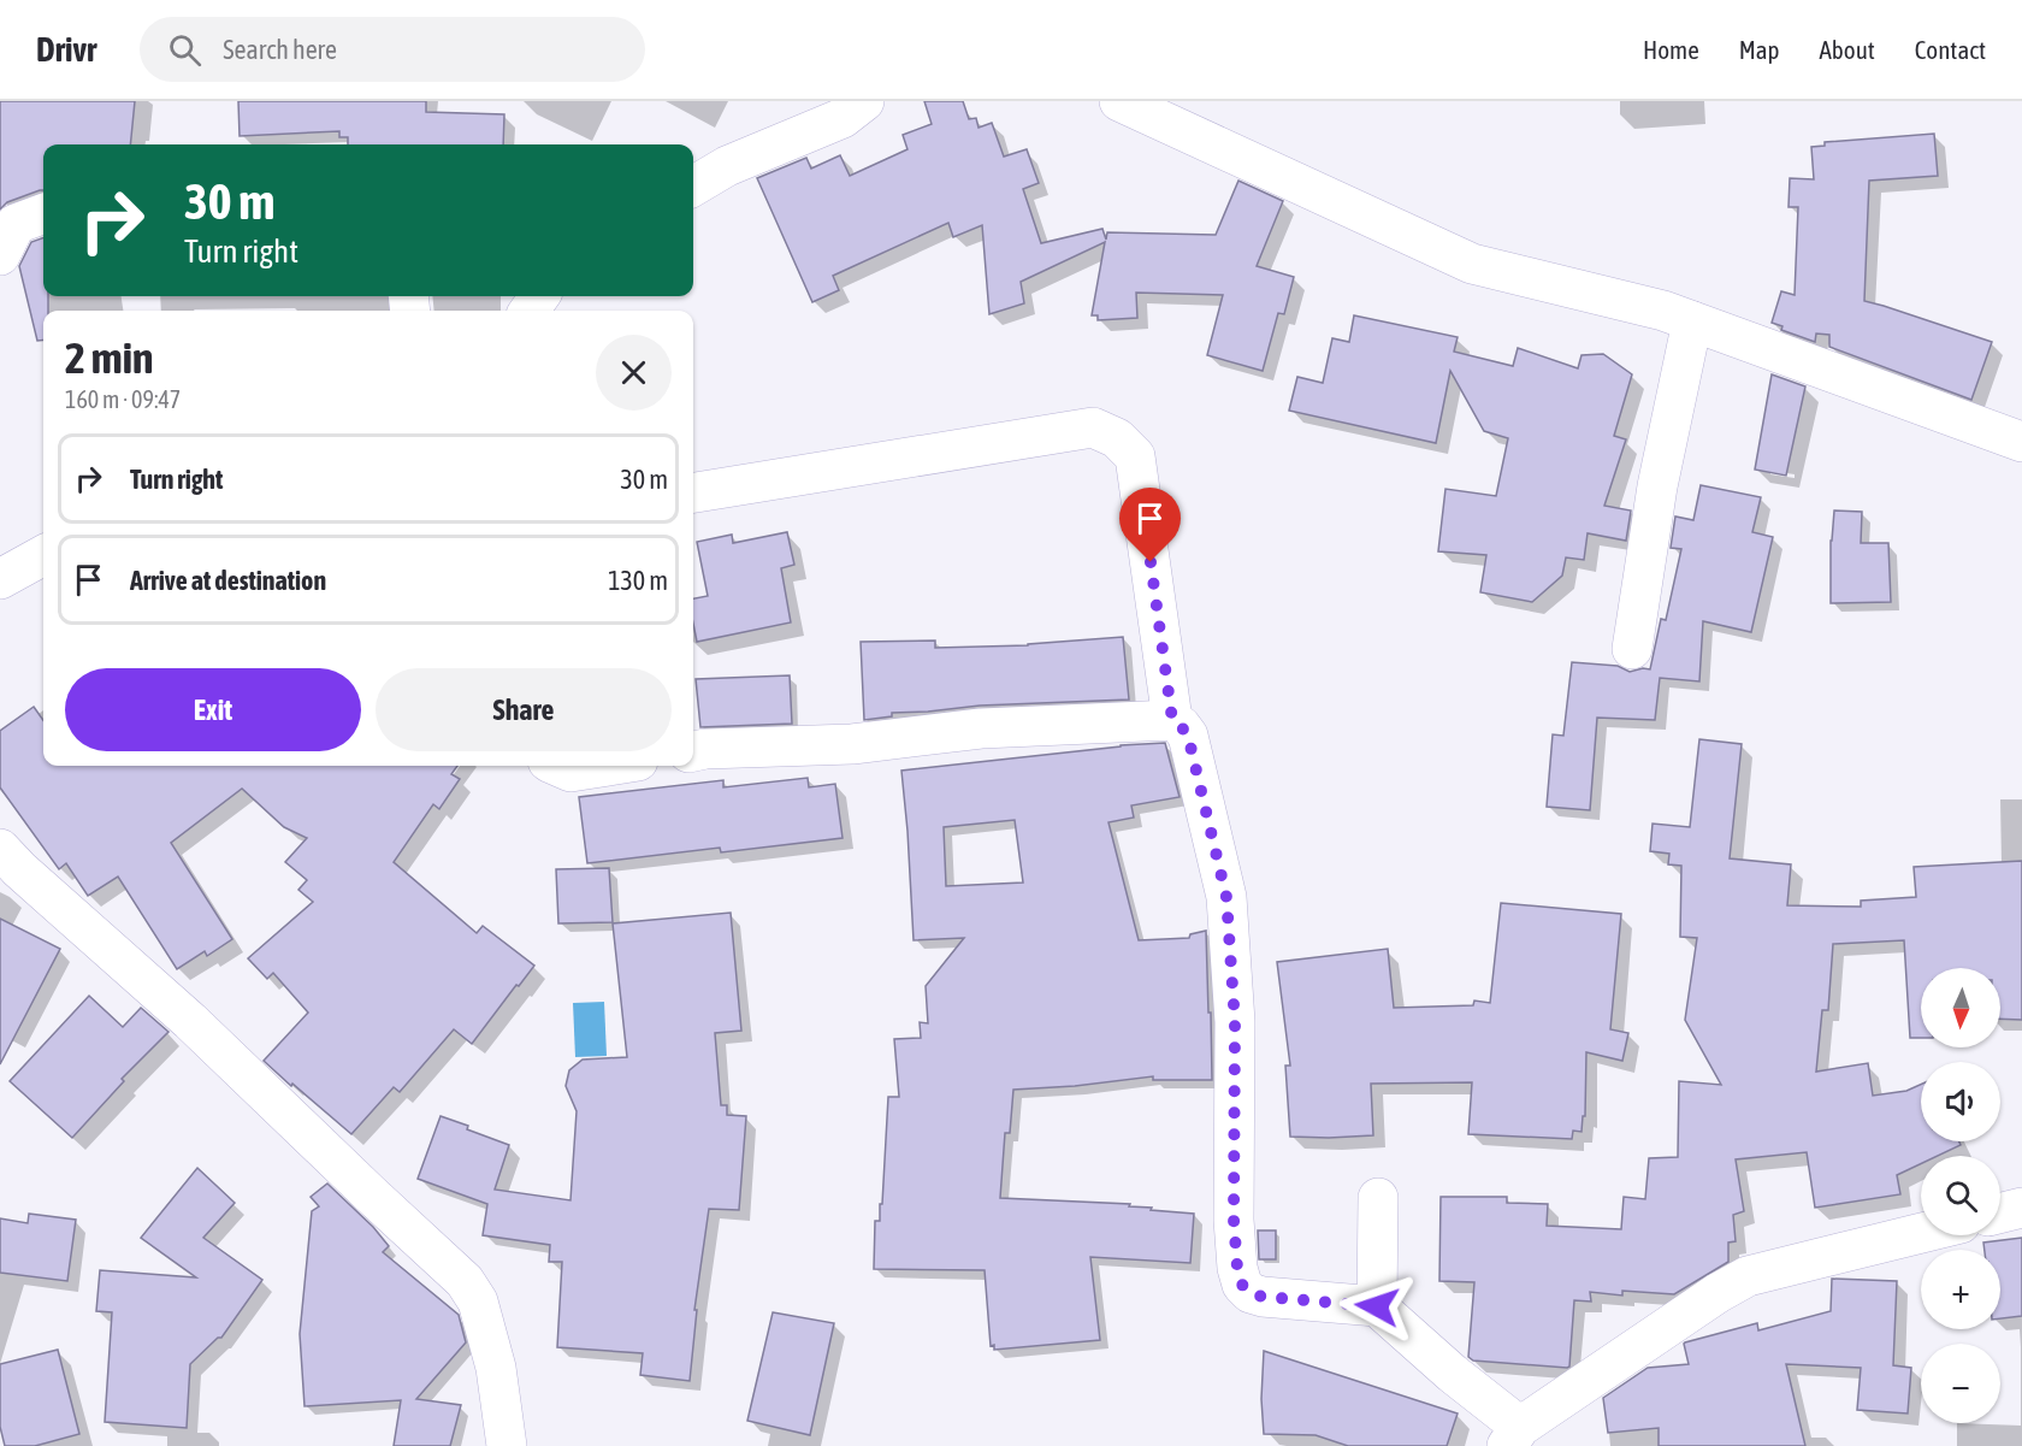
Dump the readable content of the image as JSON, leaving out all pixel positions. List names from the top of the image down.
{
  "north": "bottom",
  "page": {
    "header": "Drivr",
    "search": "Search here",
    "nav": [
      "Home",
      "Map",
      "About",
      "Contact"
    ],
    "turn": ["30 m", "Turn right"],
    "heading": ["2 min", "160 m · 09:47"],
    "list": [
      {
        "name": "Turn right",
        "value": "30 m"
      },
      {
        "name": "Arrive at destination",
        "value": "130 m"
      }
    ],
    "buttons": ["Exit", "Share"],
    "map_buttons": ["+", "−"]
  }
}
